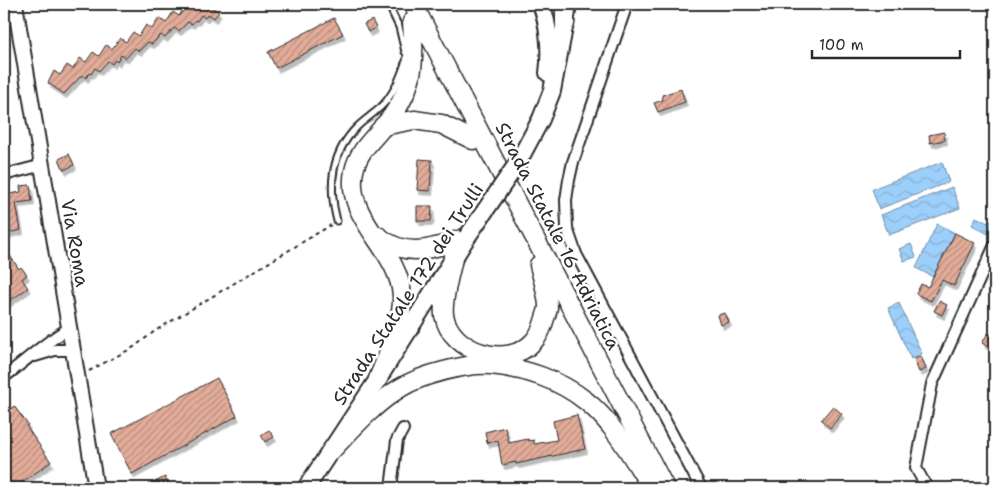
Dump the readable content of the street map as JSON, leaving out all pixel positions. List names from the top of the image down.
{
  "streets": {
    "highway": ["Strada Statale 16 Adriatica"],
    "main road": ["Strada Statale 172 dei Trulli"],
    "street": ["Via Roma"]
  },
  "scale_bar": "100 m"
}
